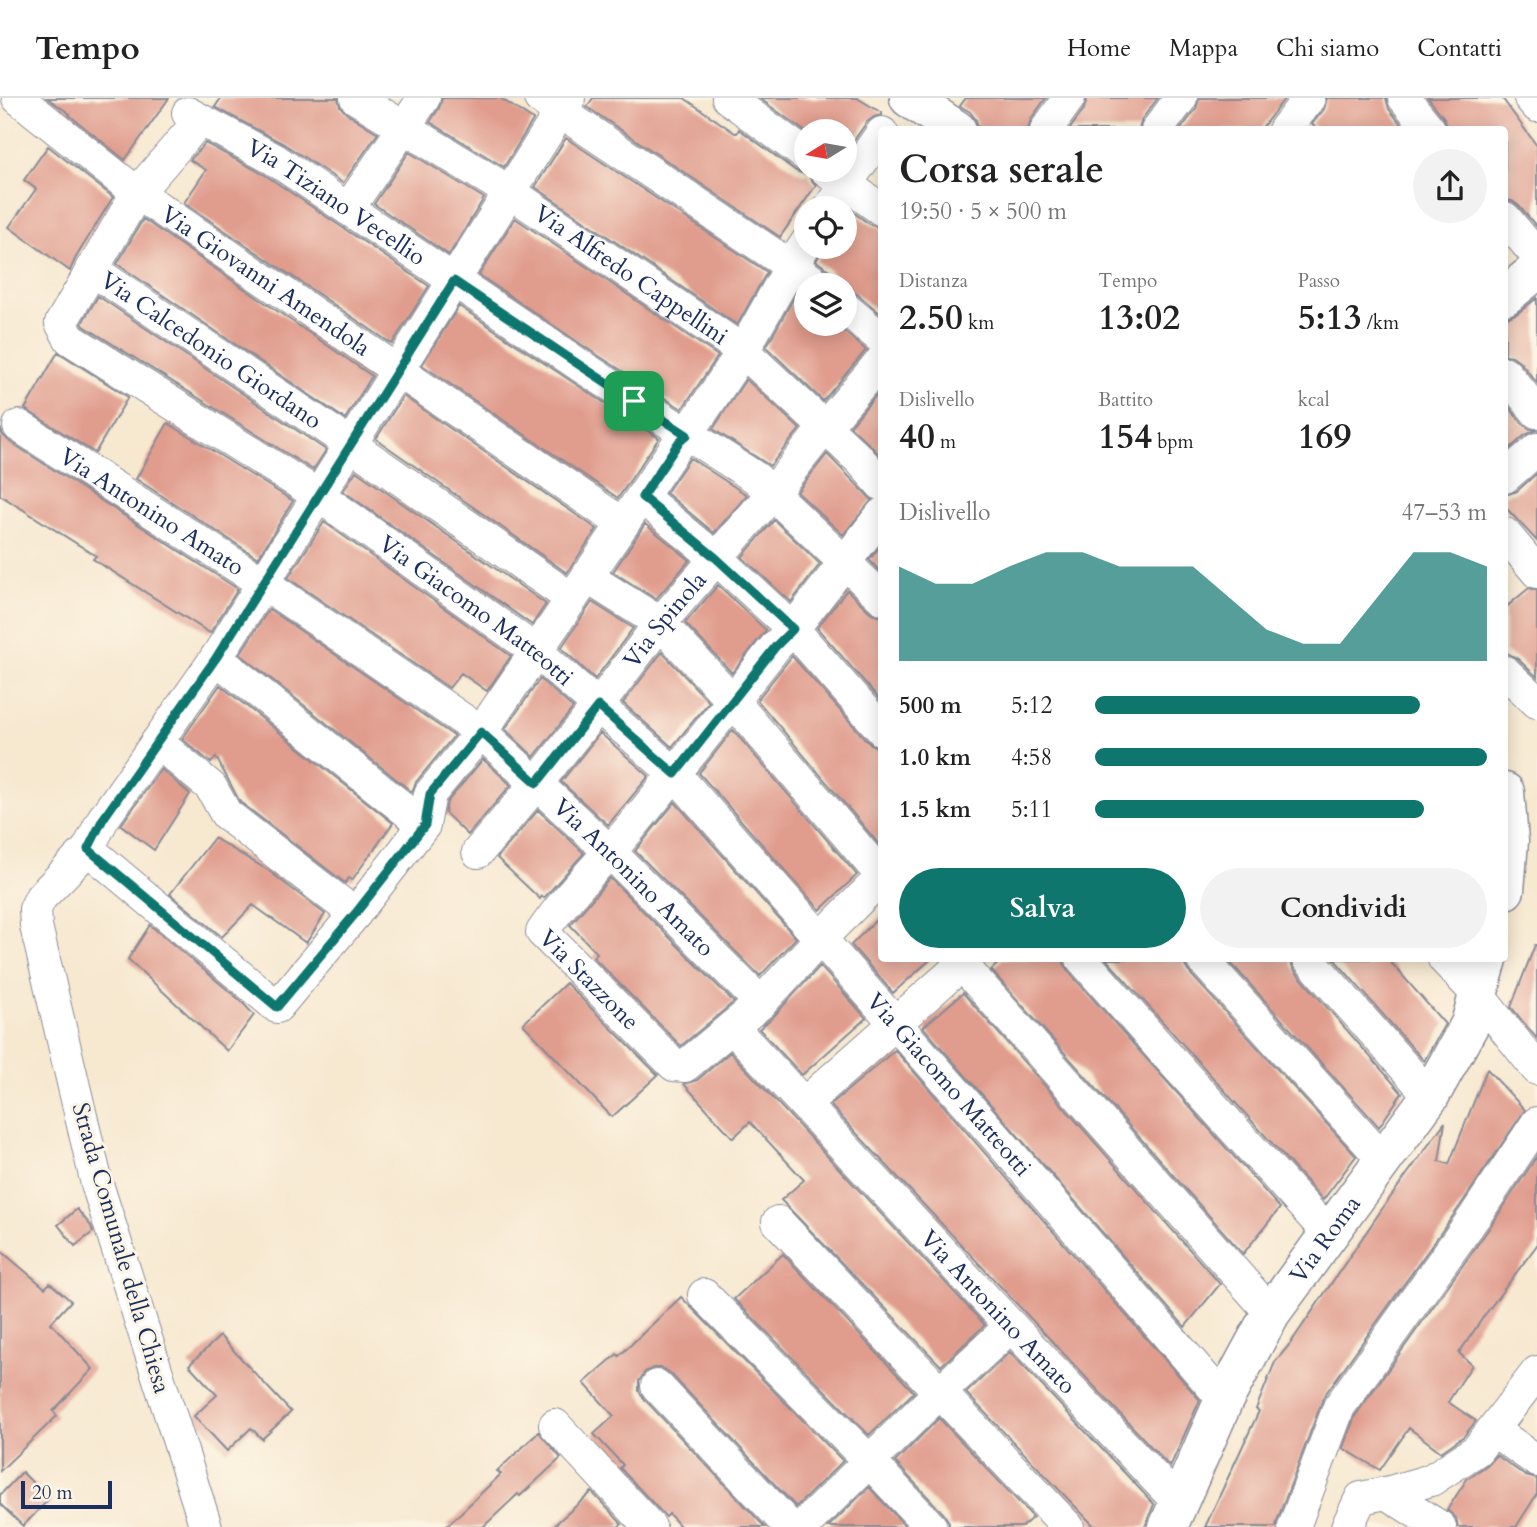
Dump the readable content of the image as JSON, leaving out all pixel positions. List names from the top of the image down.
{
  "streets": {
    "street": [
      "Via Tiziano Vecellio",
      "Via Alfredo Cappellini",
      "Via Giovanni Amendola",
      "Via Calcedonio Giordano",
      "Via Antonino Amato",
      "Via Giacomo Matteotti",
      "Via Spinola",
      "Via Stazzone",
      "Via Roma",
      "Strada Comunale della Chiesa"
    ]
  },
  "crossings": [
    ["Via Tiziano Vecellio", "Via Giacomo Matteotti"],
    ["Via Tiziano Vecellio", "Via Spinola"],
    ["Via Tiziano Vecellio", "Via Stazzone"],
    ["Via Alfredo Cappellini", "Via Spinola"],
    ["Via Giovanni Amendola", "Via Giacomo Matteotti"],
    ["Via Calcedonio Giordano", "Via Giacomo Matteotti"],
    ["Via Calcedonio Giordano", "Via Spinola"],
    ["Via Calcedonio Giordano", "Via Stazzone"],
    ["Via Antonino Amato", "Via Spinola"],
    ["Via Antonino Amato", "Via Stazzone"],
    ["Via Antonino Amato", "Via Roma"],
    ["Via Giacomo Matteotti", "Via Spinola"],
    ["Via Giacomo Matteotti", "Via Stazzone"],
    ["Via Giacomo Matteotti", "Via Roma"]
  ],
  "scale_bar": "20 m",
  "north": "left",
  "page": {
    "header": "Tempo",
    "nav": [
      "Home",
      "Mappa",
      "Chi siamo",
      "Contatti"
    ],
    "heading": ["Corsa serale", "19:50 · 5 × 500 m"],
    "stats": [
      ["Distanza", "2.50 km"],
      ["Tempo", "13:02"],
      ["Passo", "5:13 /km"],
      ["Dislivello", "40 m"],
      ["Battito", "154 bpm"],
      ["kcal", "169"]
    ],
    "chart": ["Dislivello", "47–53 m"],
    "list": [
      {
        "name": "500 m",
        "note": "5:12"
      },
      {
        "name": "1.0 km",
        "note": "4:58"
      },
      {
        "name": "1.5 km",
        "note": "5:11"
      }
    ],
    "buttons": ["Salva", "Condividi"],
    "scale": "20 m"
  }
}
